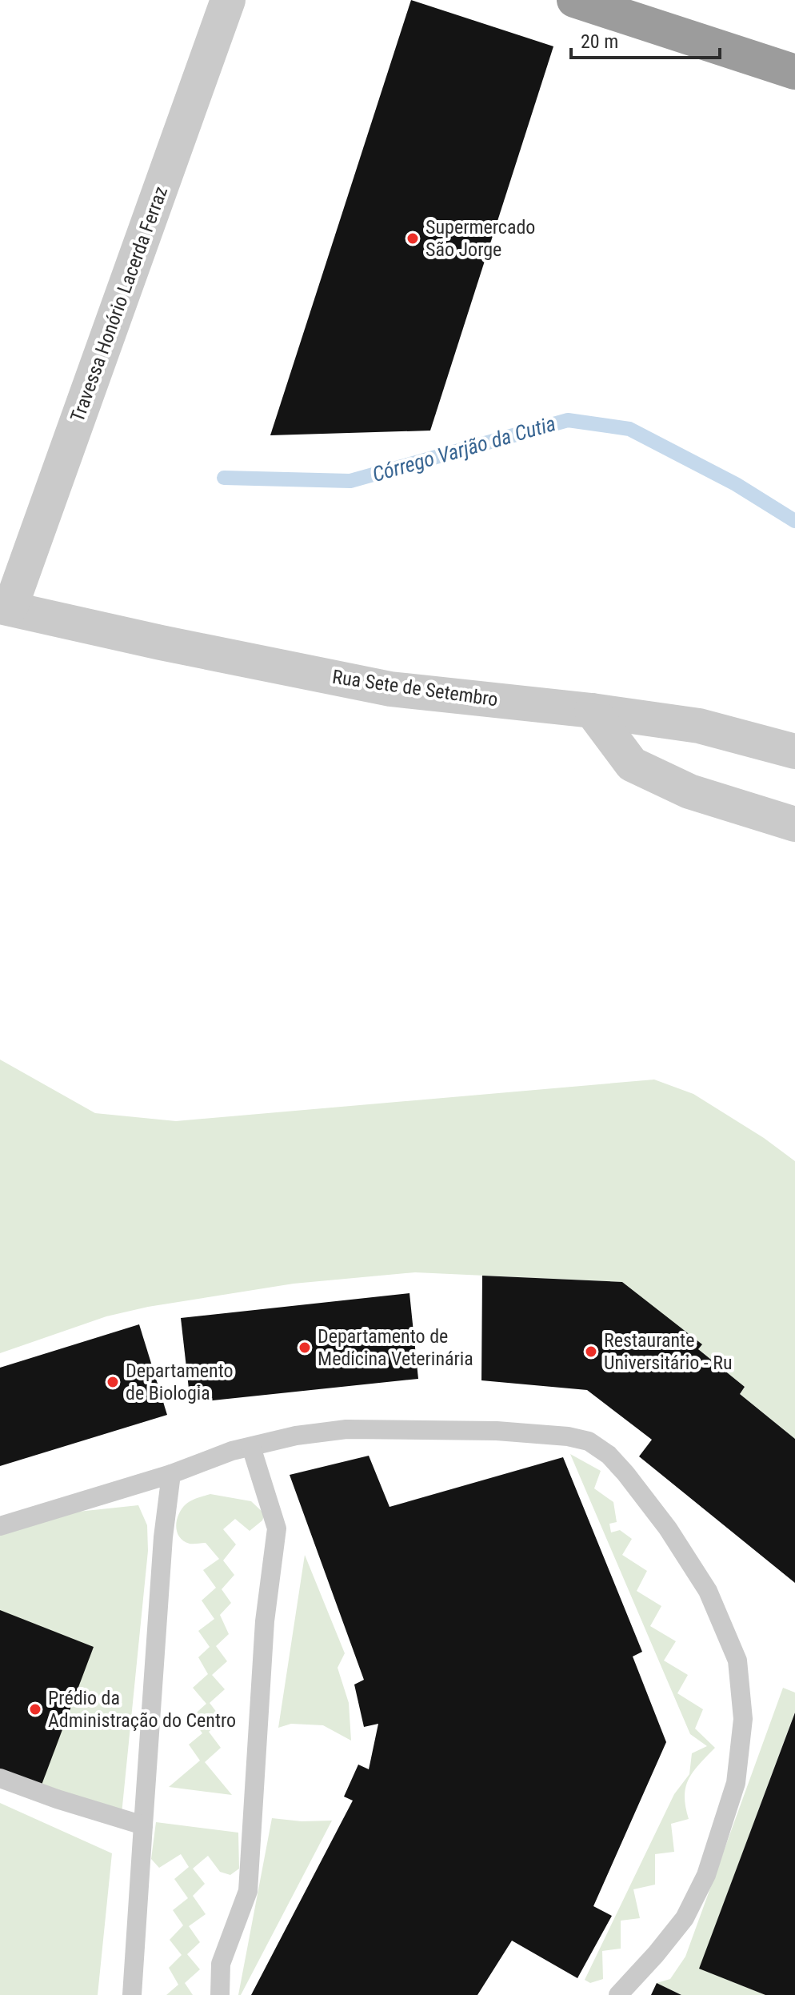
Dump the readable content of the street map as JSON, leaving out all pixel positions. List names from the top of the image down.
{
  "streets": {
    "street": ["Travessa Honório Lacerda Ferraz", "Rua Sete de Setembro"]
  },
  "crossings": [
    ["Travessa Honório Lacerda Ferraz", "Rua Sete de Setembro"]
  ],
  "water": ["Córrego Varjão da Cutia"],
  "places": [
    "Supermercado São Jorge",
    "Departamento de Medicina Veterinária",
    "Restaurante Universitário - Ru",
    "Departamento de Biologia",
    "Prédio da Administração do Centro"
  ],
  "scale_bar": "20 m"
}
